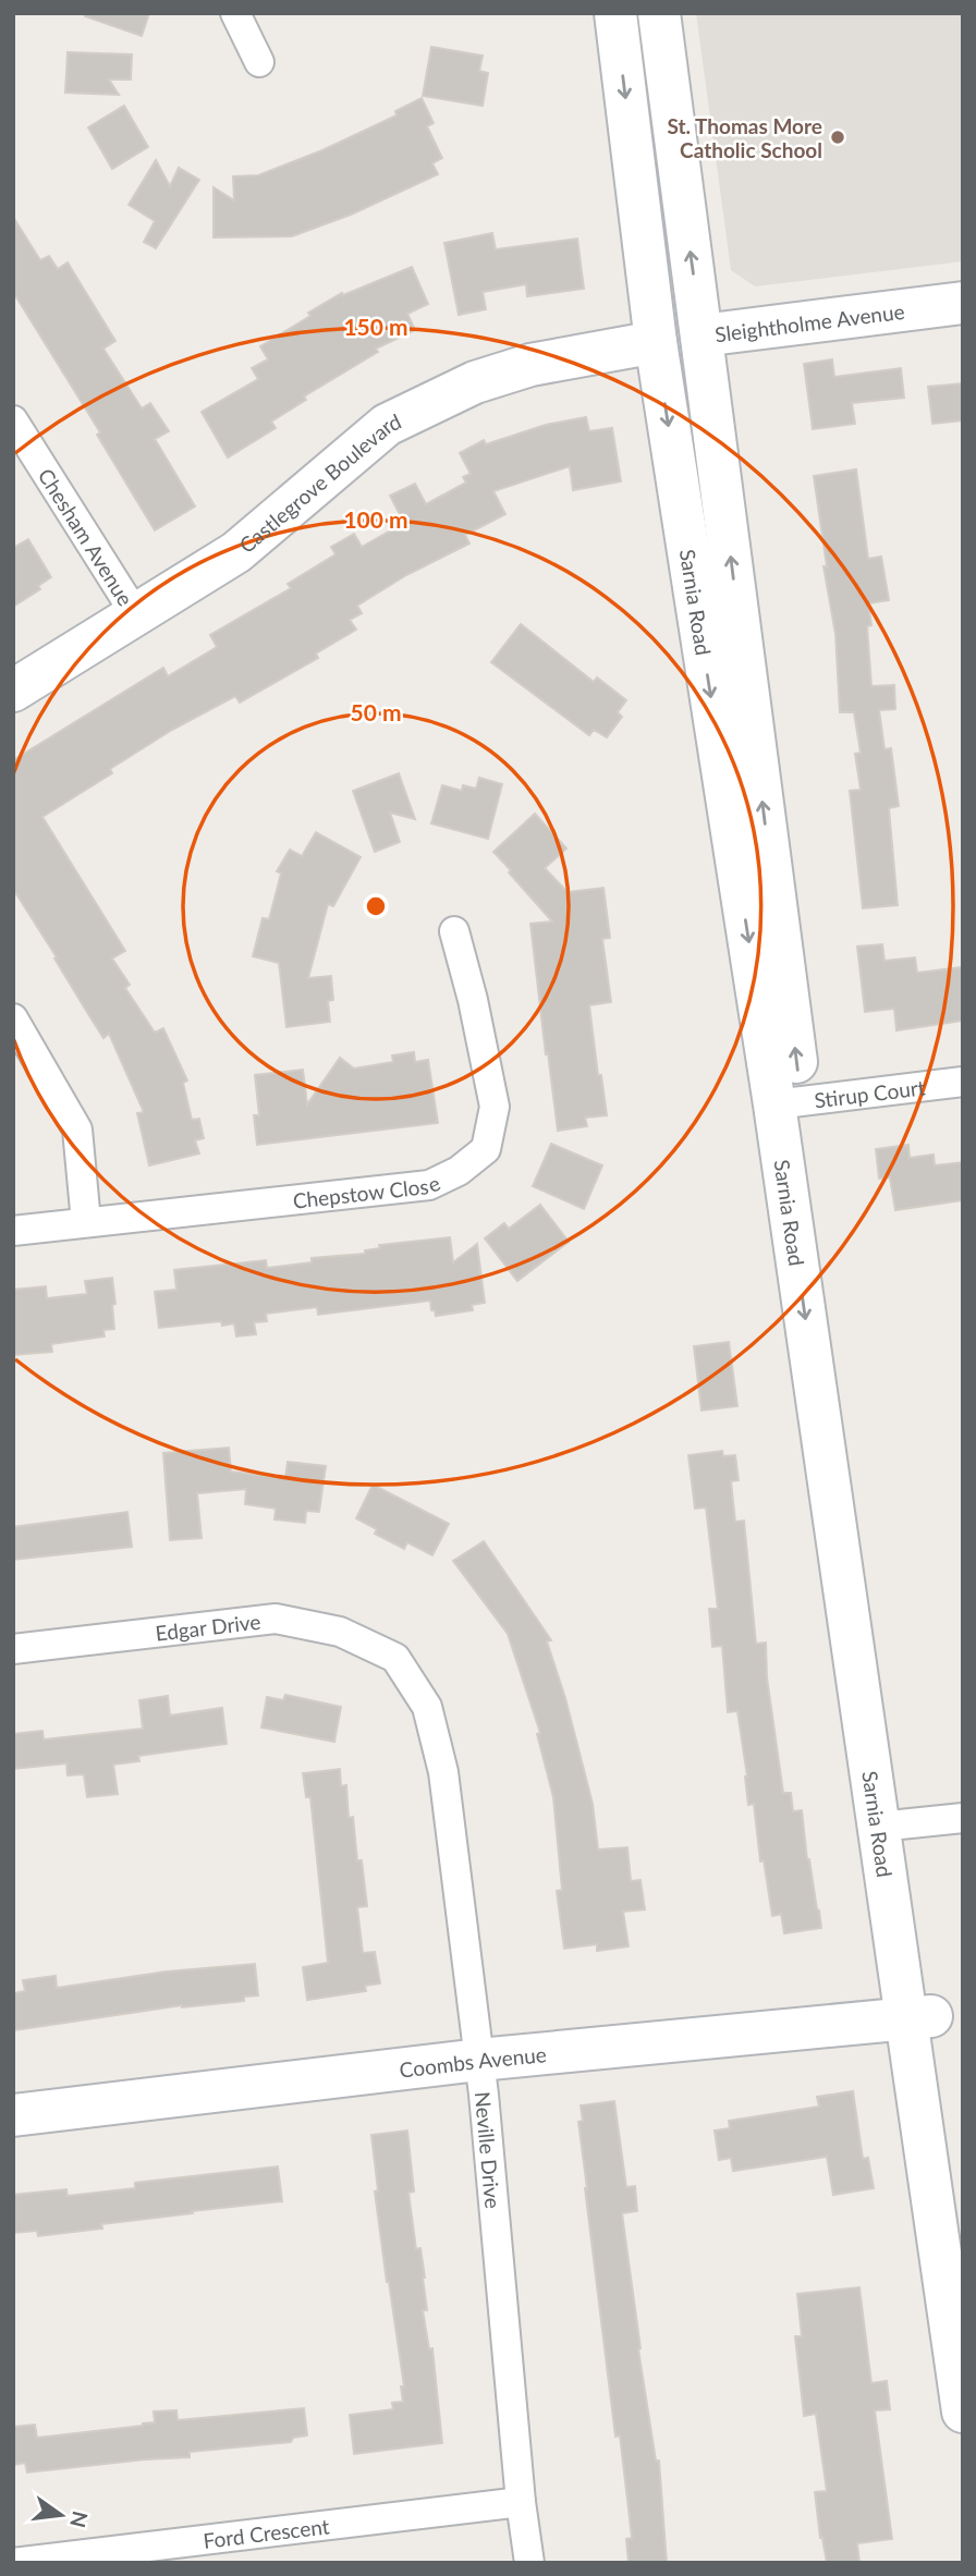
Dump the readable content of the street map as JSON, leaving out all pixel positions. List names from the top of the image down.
{
  "streets": {
    "main road": [
      "Sleightholme Avenue",
      "Castlegrove Boulevard",
      "Sarnia Road",
      "Coombs Avenue"
    ],
    "street": [
      "Chesham Avenue",
      "Stirup Court",
      "Chepstow Close",
      "Edgar Drive",
      "Neville Drive",
      "Ford Crescent"
    ]
  },
  "crossings": [
    ["Sleightholme Avenue", "Castlegrove Boulevard"],
    ["Sleightholme Avenue", "Sarnia Road"],
    ["Castlegrove Boulevard", "Chesham Avenue"],
    ["Castlegrove Boulevard", "Sarnia Road"],
    ["Sarnia Road", "Stirup Court"],
    ["Sarnia Road", "Coombs Avenue"],
    ["Edgar Drive", "Neville Drive"],
    ["Coombs Avenue", "Neville Drive"],
    ["Neville Drive", "Ford Crescent"]
  ],
  "places": ["St. Thomas More Catholic School"],
  "north": "right",
  "rings": ["150 m", "100 m", "50 m"]
}
